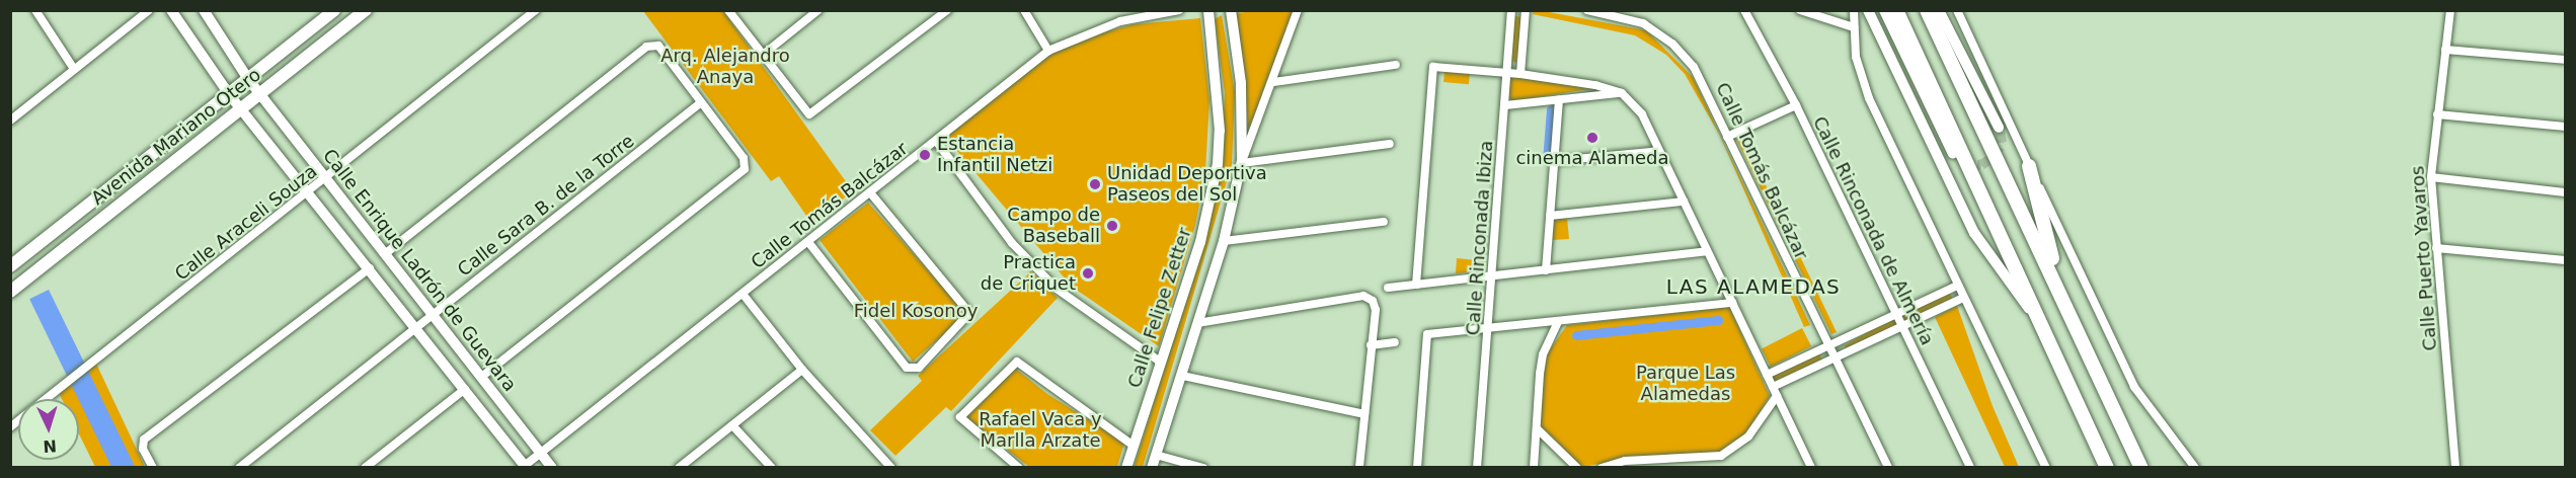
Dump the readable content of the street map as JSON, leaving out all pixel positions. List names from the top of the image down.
{
  "streets": {
    "main road": ["Avenida Mariano Otero", "Calle Enrique Ladrón de Guevara", "Calle Felipe Zetter"],
    "street": [
      "Calle Tomás Balcázar",
      "Calle Sara B. de la Torre",
      "Calle Araceli Souza",
      "Calle Rinconada de Almería",
      "Calle Rinconada Ibiza",
      "Calle Puerto Yavaros"
    ]
  },
  "crossings": [
    ["Avenida Mariano Otero", "Calle Enrique Ladrón de Guevara"],
    ["Calle Tomás Balcázar", "Calle Enrique Ladrón de Guevara"],
    ["Calle Sara B. de la Torre", "Calle Enrique Ladrón de Guevara"],
    ["Calle Araceli Souza", "Calle Enrique Ladrón de Guevara"]
  ],
  "districts": ["LAS ALAMEDAS"],
  "parks": [
    "Arq. Alejandro Anaya",
    "Fidel Kosonoy",
    "Parque Las Alamedas",
    "Rafael Vaca y Marlla Arzate"
  ],
  "places": [
    "cinema Alameda",
    "Estancia Infantil Netzi",
    "Unidad Deportiva Paseos del Sol",
    "Campo de Baseball",
    "Practica de Criquet"
  ],
  "north": "bottom"
}
